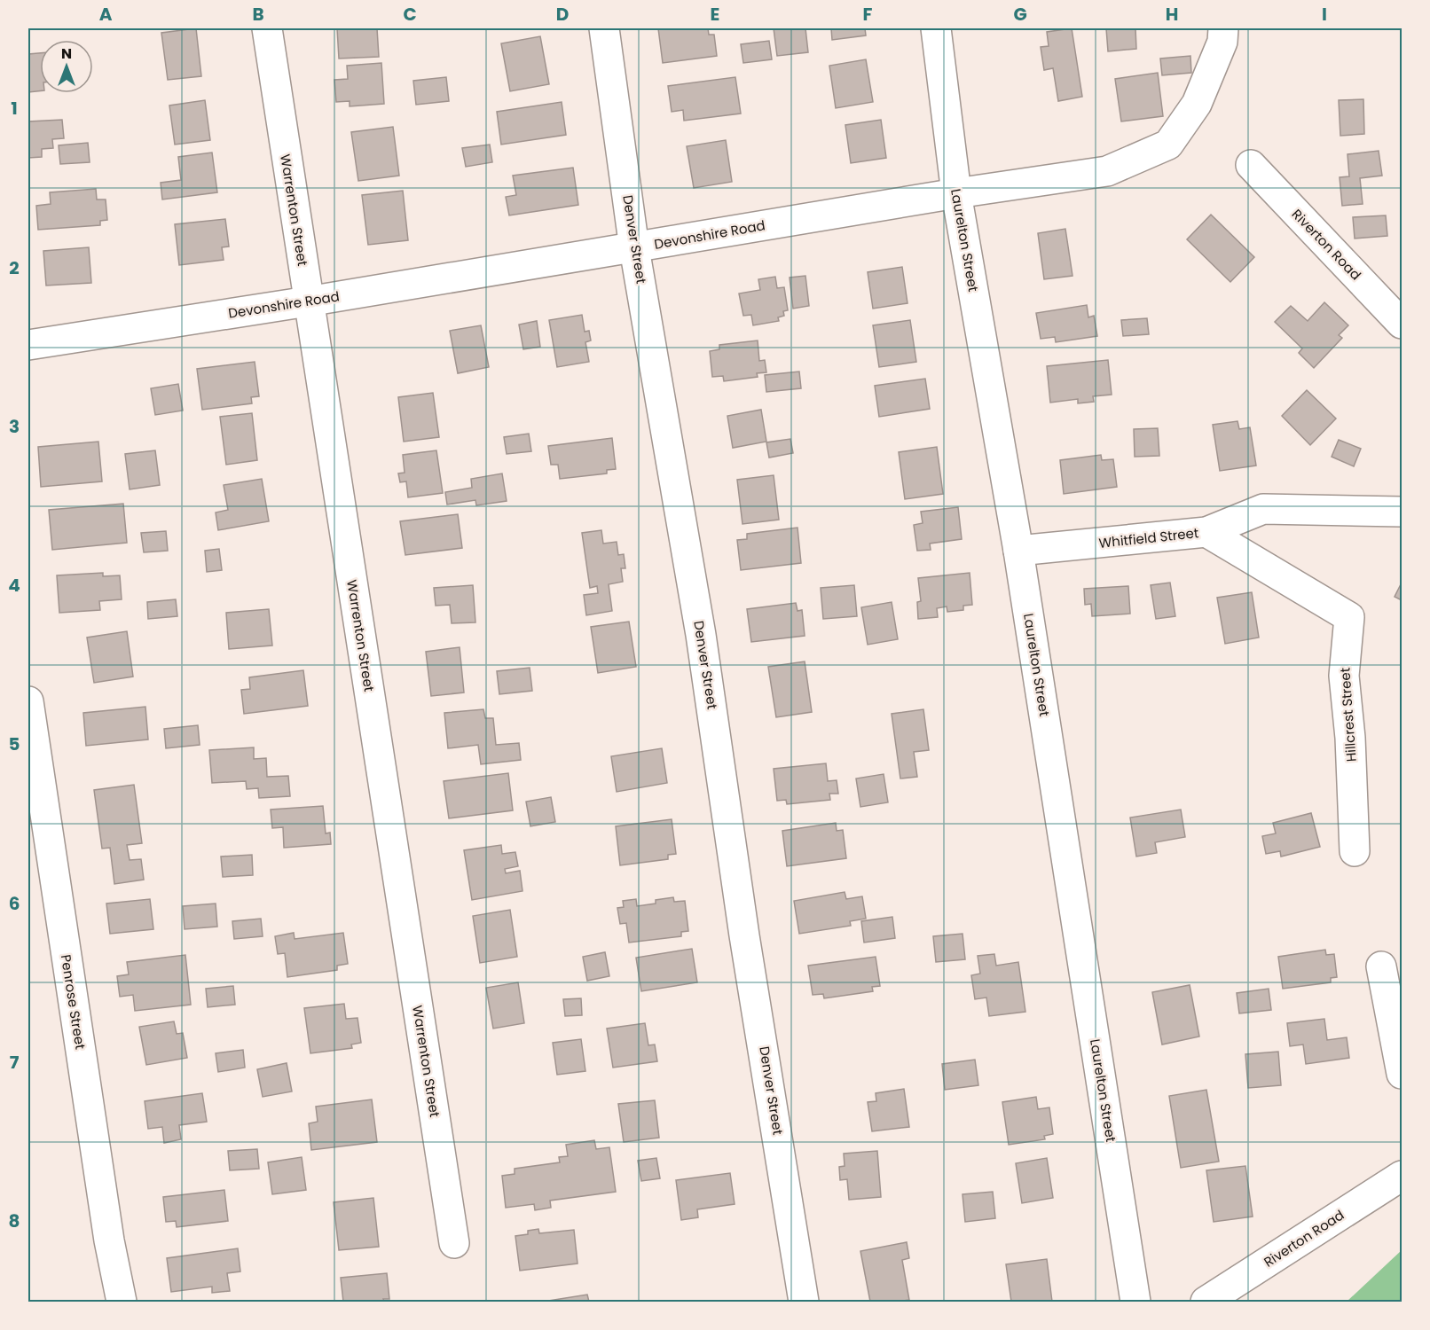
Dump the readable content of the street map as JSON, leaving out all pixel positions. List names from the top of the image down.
{
  "streets": {
    "street": [
      "Warrenton Street",
      "Devonshire Road",
      "Denver Street",
      "Laurelton Street",
      "Riverton Road",
      "Whitfield Street",
      "Hillcrest Street",
      "Penrose Street"
    ]
  },
  "crossings": [
    ["Warrenton Street", "Devonshire Road"],
    ["Devonshire Road", "Denver Street"],
    ["Devonshire Road", "Laurelton Street"],
    ["Laurelton Street", "Whitfield Street"],
    ["Whitfield Street", "Hillcrest Street"]
  ],
  "north": "top",
  "grid": {
    "columns": [
      "A",
      "B",
      "C",
      "D",
      "E",
      "F",
      "G",
      "H",
      "I"
    ],
    "rows": [
      "1",
      "2",
      "3",
      "4",
      "5",
      "6",
      "7",
      "8"
    ]
  }
}
